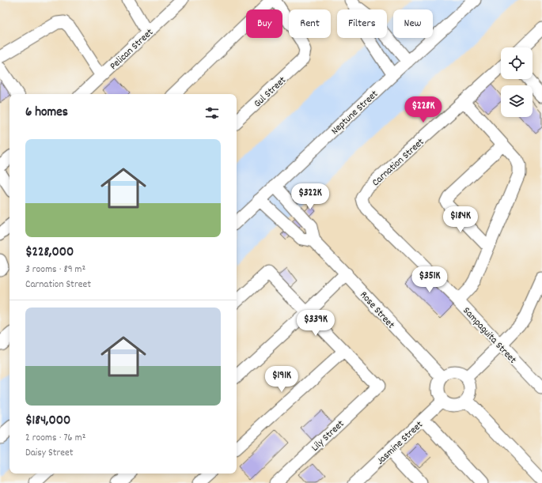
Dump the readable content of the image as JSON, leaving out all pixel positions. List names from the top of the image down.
{
  "streets": {
    "street": [
      "Pelican Street",
      "Gul Street",
      "Neptune Street",
      "Carnation Street",
      "Rose Street",
      "Sampaguita Street",
      "Lily Street",
      "Jasmine Street"
    ]
  },
  "crossings": [
    ["Neptune Street", "Rose Street"],
    ["Carnation Street", "Sampaguita Street"],
    ["Rose Street", "Jasmine Street"]
  ],
  "page": {
    "chip": [
      "Buy",
      "Rent",
      "Filters",
      "New"
    ],
    "heading": "6 homes",
    "price": [
      "$228K",
      "$322K",
      "$184K",
      "$351K",
      "$339K",
      "$191K"
    ],
    "list": [
      {
        "name": "$228,000",
        "note": "3 rooms · 89 m² · Carnation Street"
      },
      {
        "name": "$184,000",
        "note": "2 rooms · 76 m² · Daisy Street"
      }
    ]
  }
}
